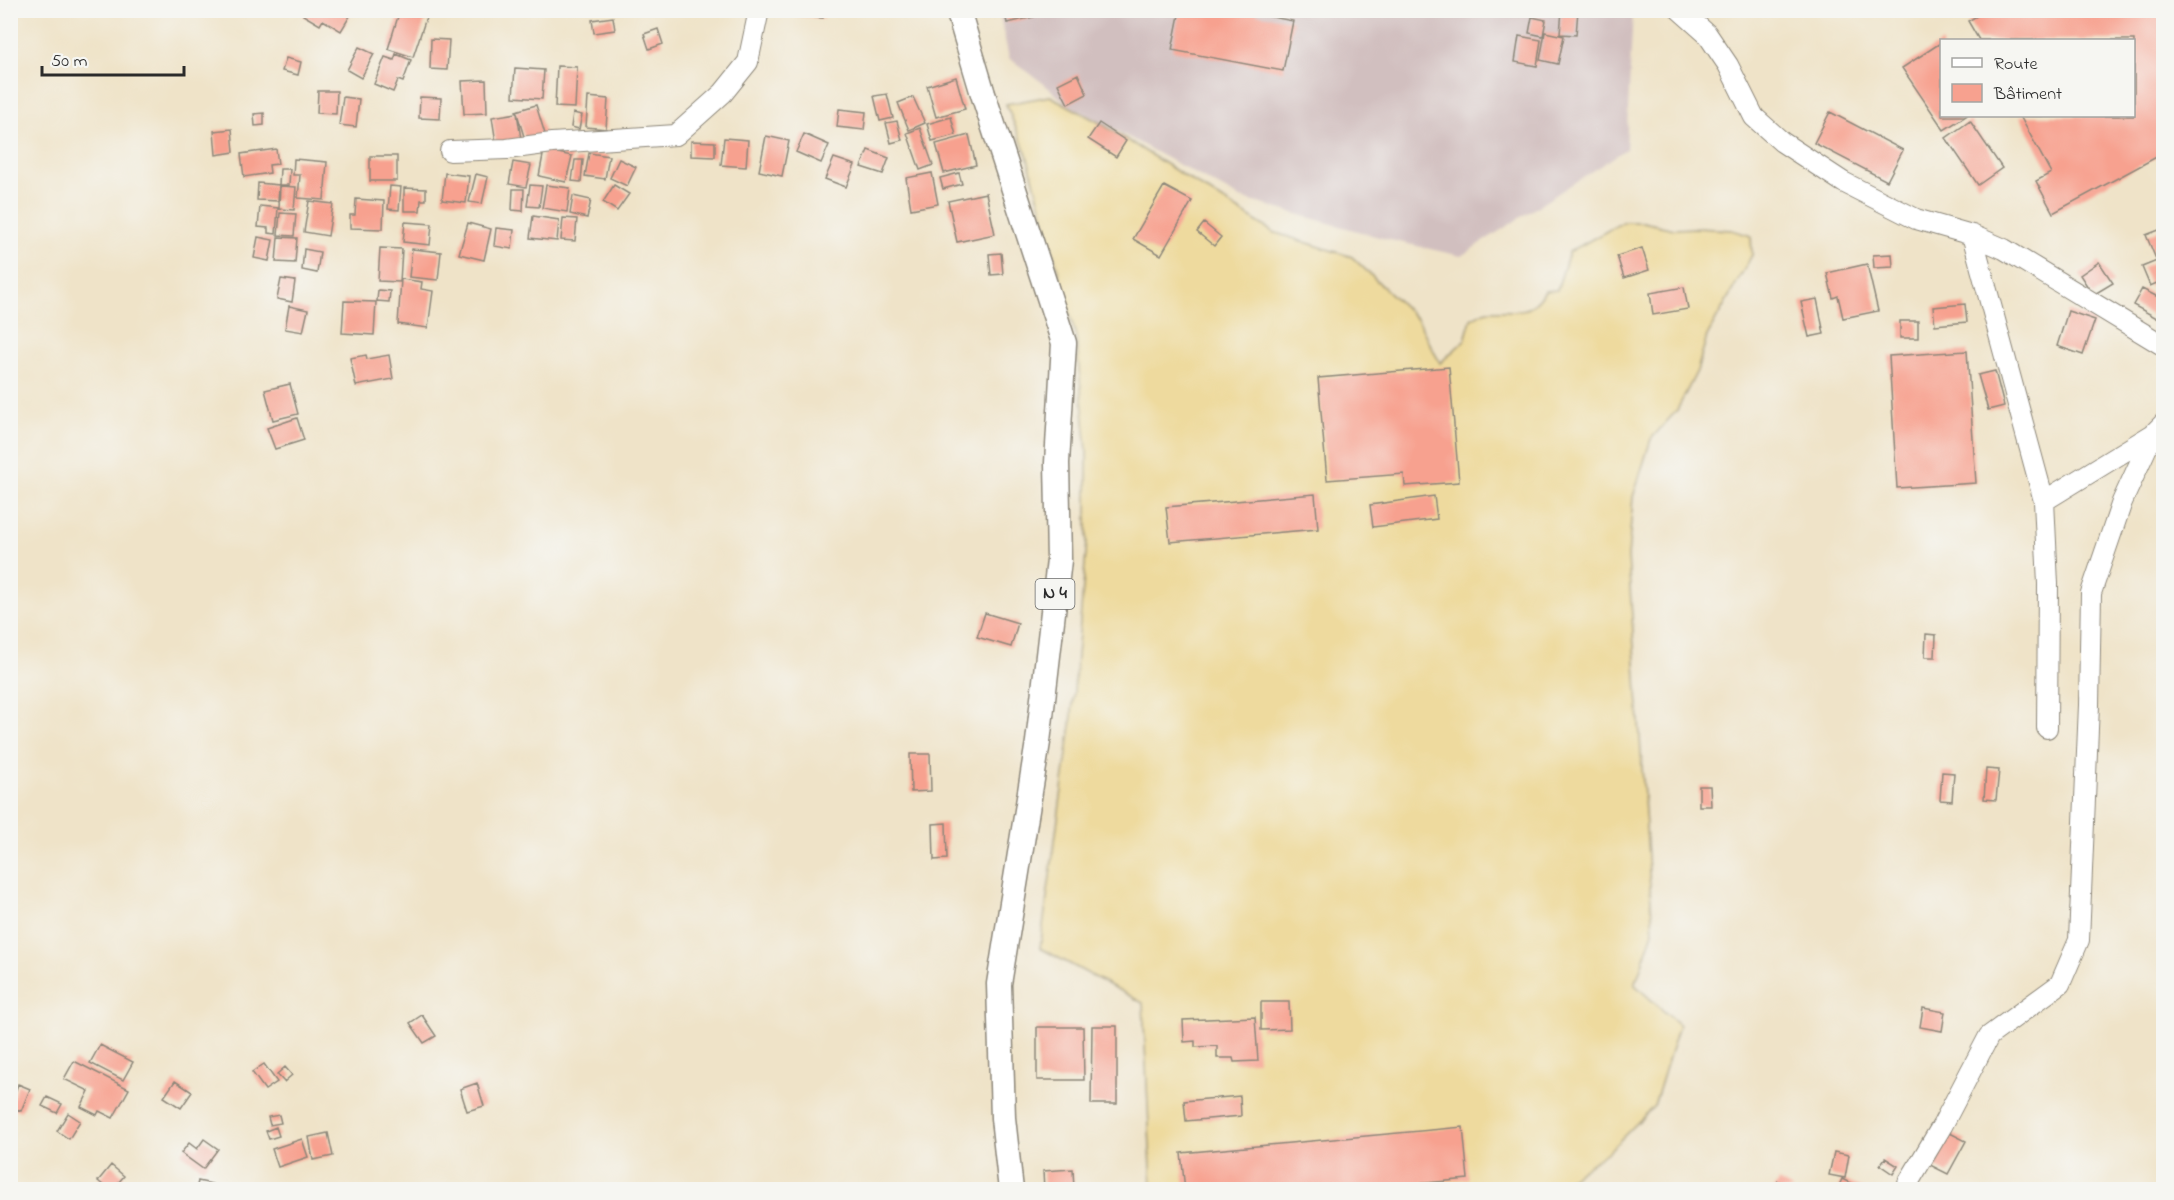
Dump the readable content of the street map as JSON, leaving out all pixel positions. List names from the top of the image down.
{
  "streets": {
    "main road": ["N 4"]
  },
  "legend": ["Route", "Bâtiment"],
  "scale_bar": "50 m"
}
